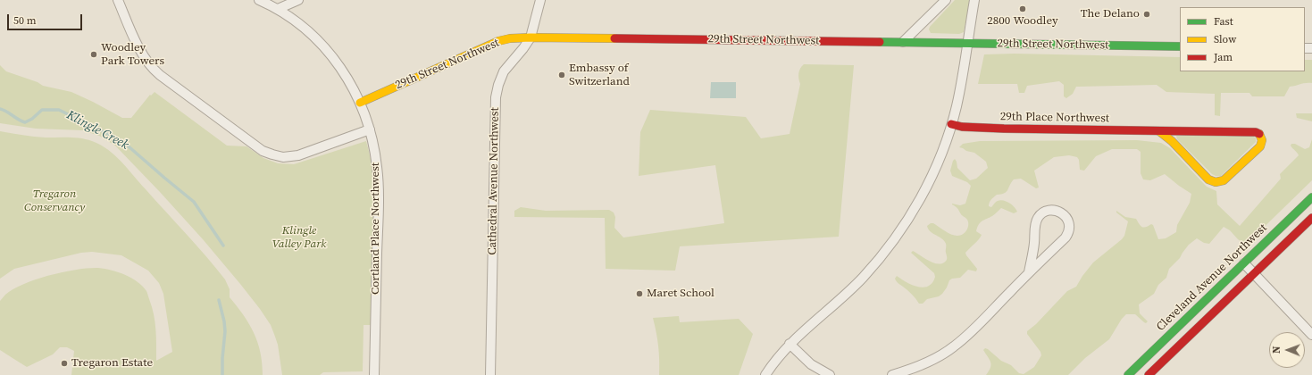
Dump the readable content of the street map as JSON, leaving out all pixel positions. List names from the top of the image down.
{
  "streets": {
    "street": [
      "29th Street Northwest",
      "29th Place Northwest",
      "Cathedral Avenue Northwest",
      "Cortland Place Northwest",
      "Cleveland Avenue Northwest"
    ]
  },
  "crossings": [
    ["29th Street Northwest", "Cathedral Avenue Northwest"],
    ["29th Street Northwest", "Cortland Place Northwest"]
  ],
  "water": ["Klingle Creek"],
  "parks": ["Tregaron Conservancy", "Klingle Valley Park"],
  "places": [
    "2800 Woodley",
    "The Delano",
    "Woodley Park Towers",
    "Embassy of Switzerland",
    "Maret School",
    "Tregaron Estate"
  ],
  "legend": ["Fast", "Slow", "Jam"],
  "scale_bar": "50 m",
  "north": "left"
}
